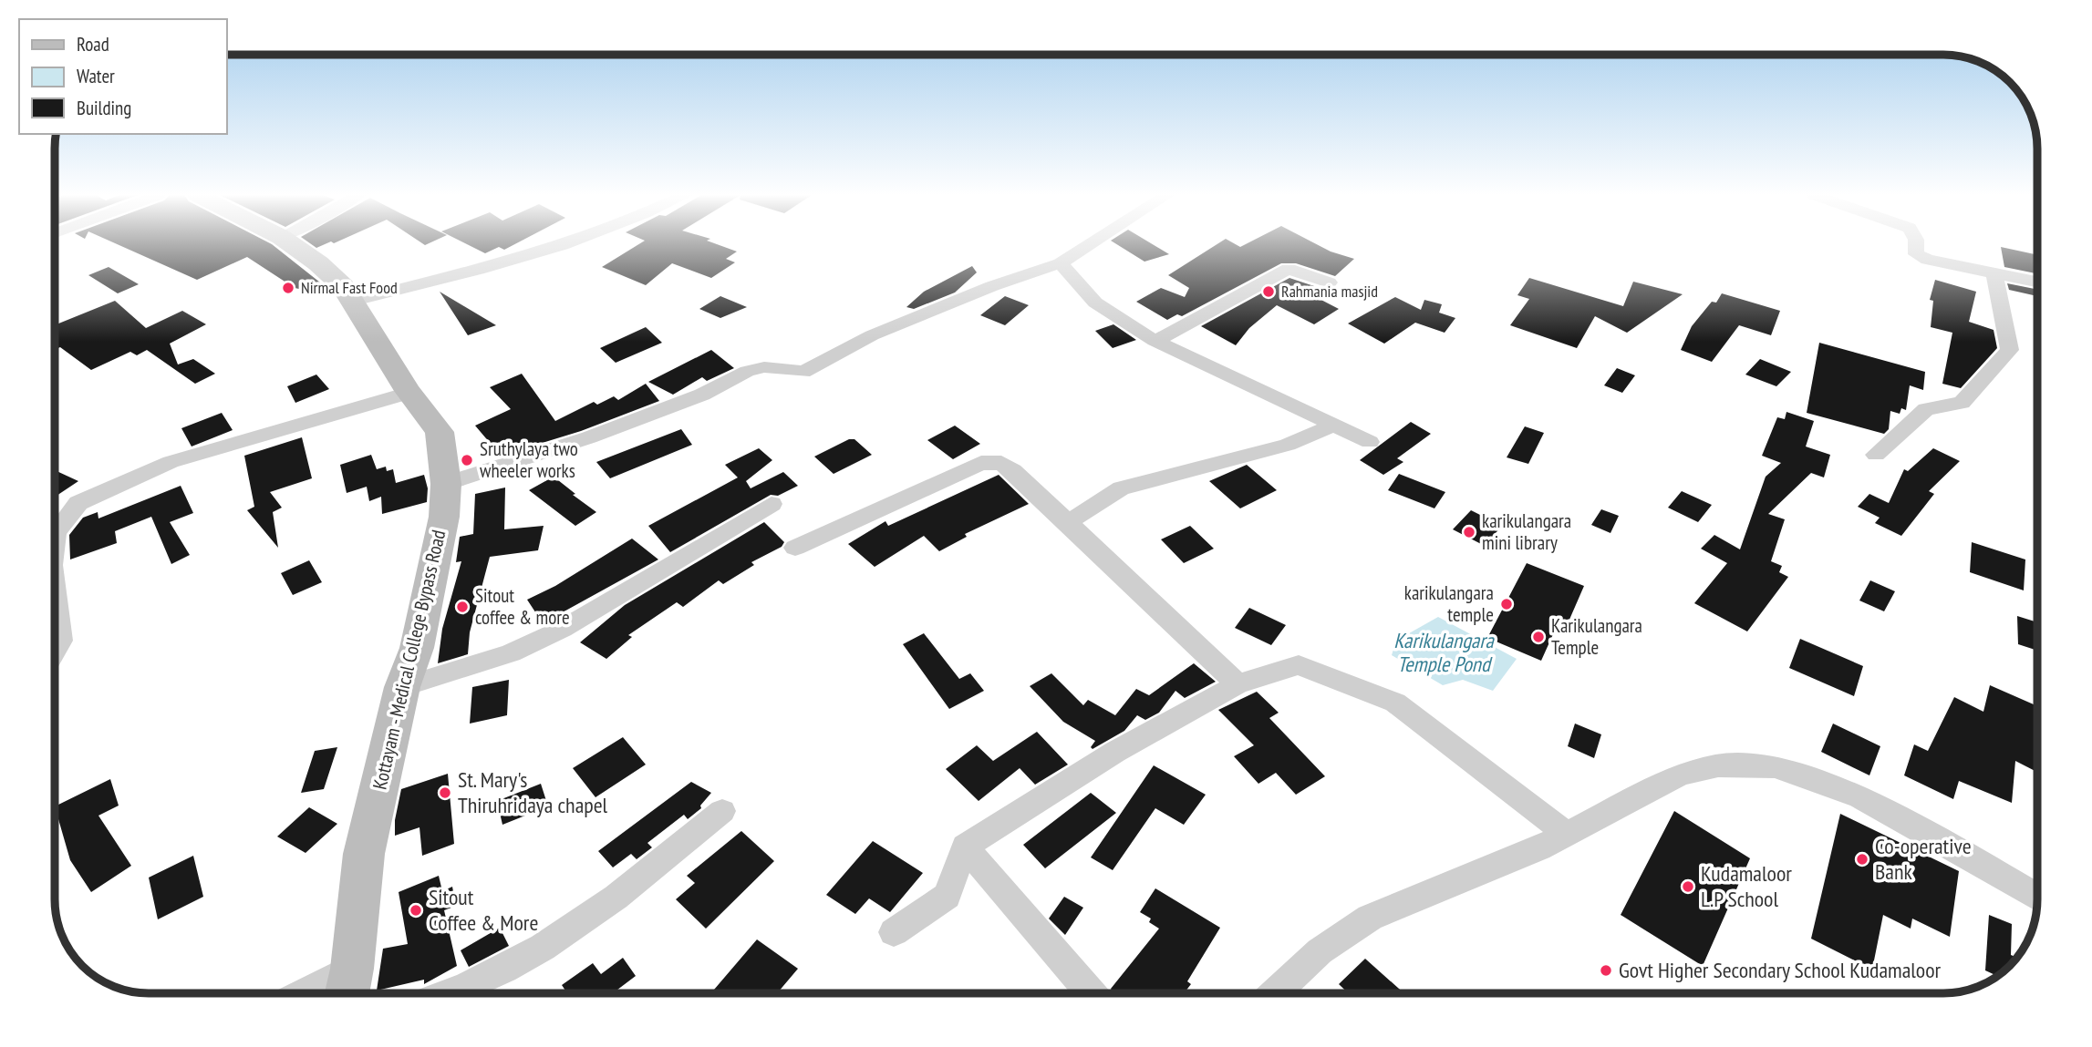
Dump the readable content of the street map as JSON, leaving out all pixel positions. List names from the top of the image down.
{
  "streets": {
    "main road": ["Kottayam - Medical College Bypass Road"]
  },
  "water": ["Karikulangara Temple Pond"],
  "places": [
    "Nirmal Fast Food",
    "Rahmania masjid",
    "Sruthylaya two wheeler works",
    "karikulangara mini library",
    "karikulangara temple",
    "Sitout coffee & more",
    "Karikulangara Temple",
    "St. Mary's Thiruhridaya chapel",
    "Co-operative Bank",
    "Kudamaloor L.P School",
    "Sitout Coffee & More",
    "Govt Higher Secondary School Kudamaloor"
  ],
  "legend": ["Road", "Water", "Building"]
}
